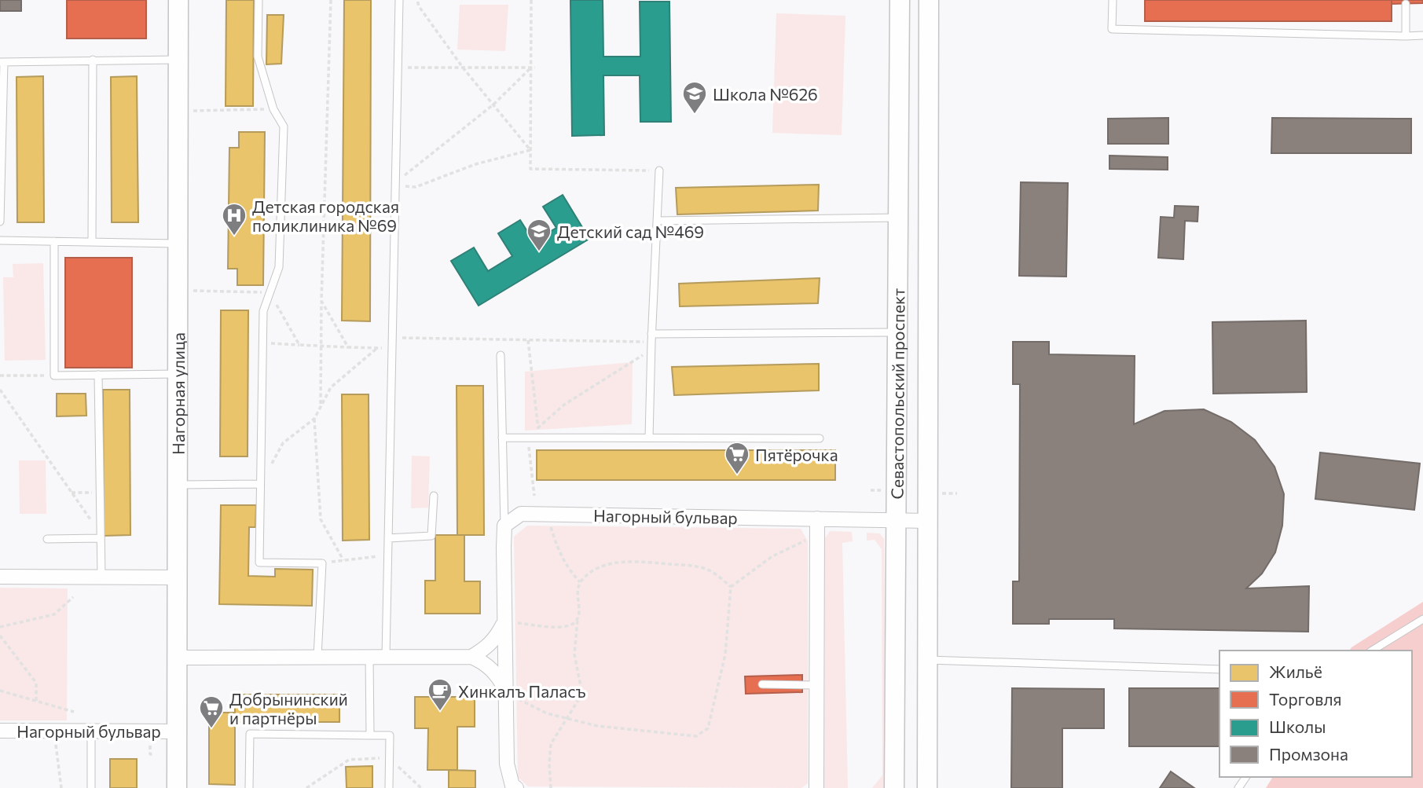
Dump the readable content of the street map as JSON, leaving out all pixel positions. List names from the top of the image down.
{
  "streets": {
    "main road": ["Нагорная улица", "Севастопольский проспект"],
    "street": ["Нагорный бульвар"]
  },
  "crossings": [
    ["Нагорная улица", "Нагорный бульвар"],
    ["Севастопольский проспект", "Нагорный бульвар"]
  ],
  "places": {
    "school or university": ["Школа №626", "Детский сад №469"],
    "hospital": ["Детская городская поликлиника №69"],
    "supermarket": ["Пятёрочка", "Добрынинский и партнёры"],
    "cafe": ["Хинкалъ Паласъ"]
  },
  "legend": [
    "Жильё",
    "Торговля",
    "Школы",
    "Промзона"
  ]
}
